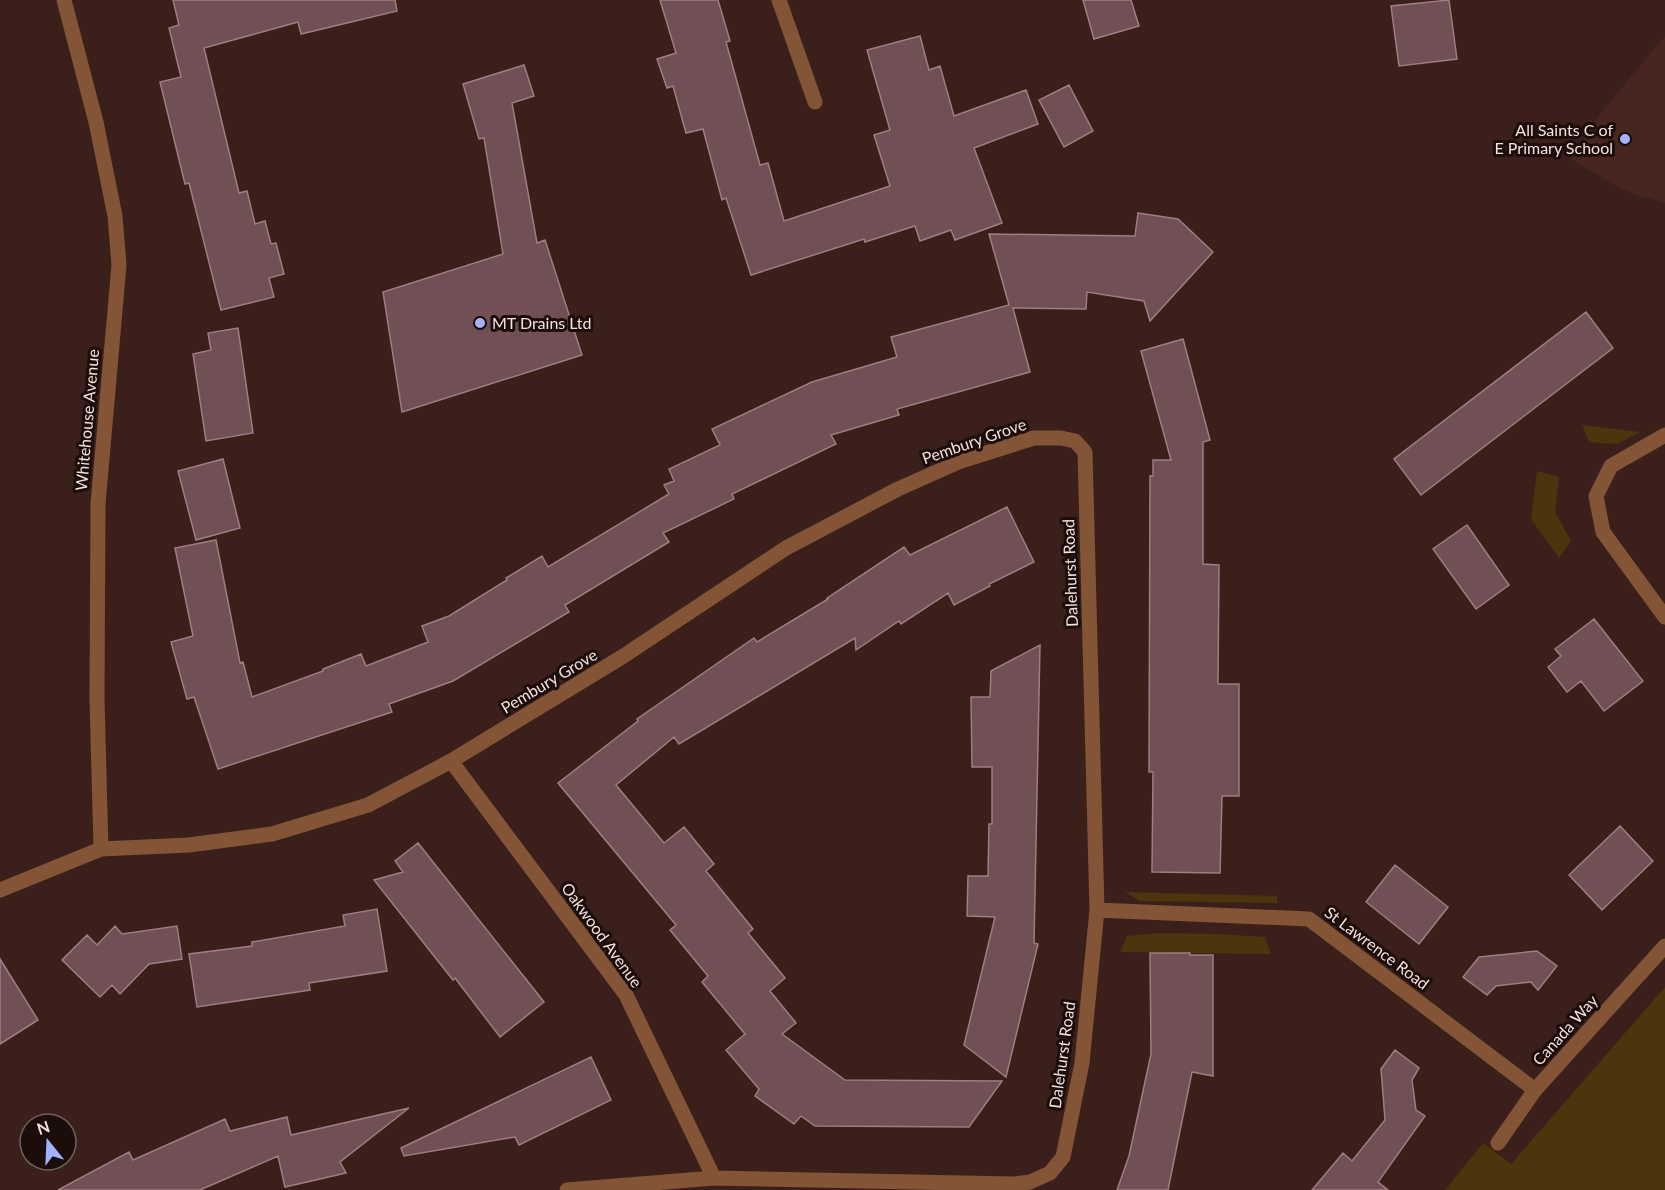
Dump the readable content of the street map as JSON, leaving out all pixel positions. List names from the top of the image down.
{
  "streets": {
    "street": [
      "Whitehouse Avenue",
      "Pembury Grove",
      "Dalehurst Road",
      "Oakwood Avenue",
      "St Lawrence Road",
      "Canada Way"
    ]
  },
  "crossings": [
    ["Whitehouse Avenue", "Pembury Grove"],
    ["Pembury Grove", "Dalehurst Road"],
    ["Pembury Grove", "Oakwood Avenue"],
    ["Dalehurst Road", "Oakwood Avenue"],
    ["Dalehurst Road", "St Lawrence Road"],
    ["St Lawrence Road", "Canada Way"]
  ],
  "places": ["All Saints C of E Primary School", "MT Drains Ltd"],
  "north": "top"
}
